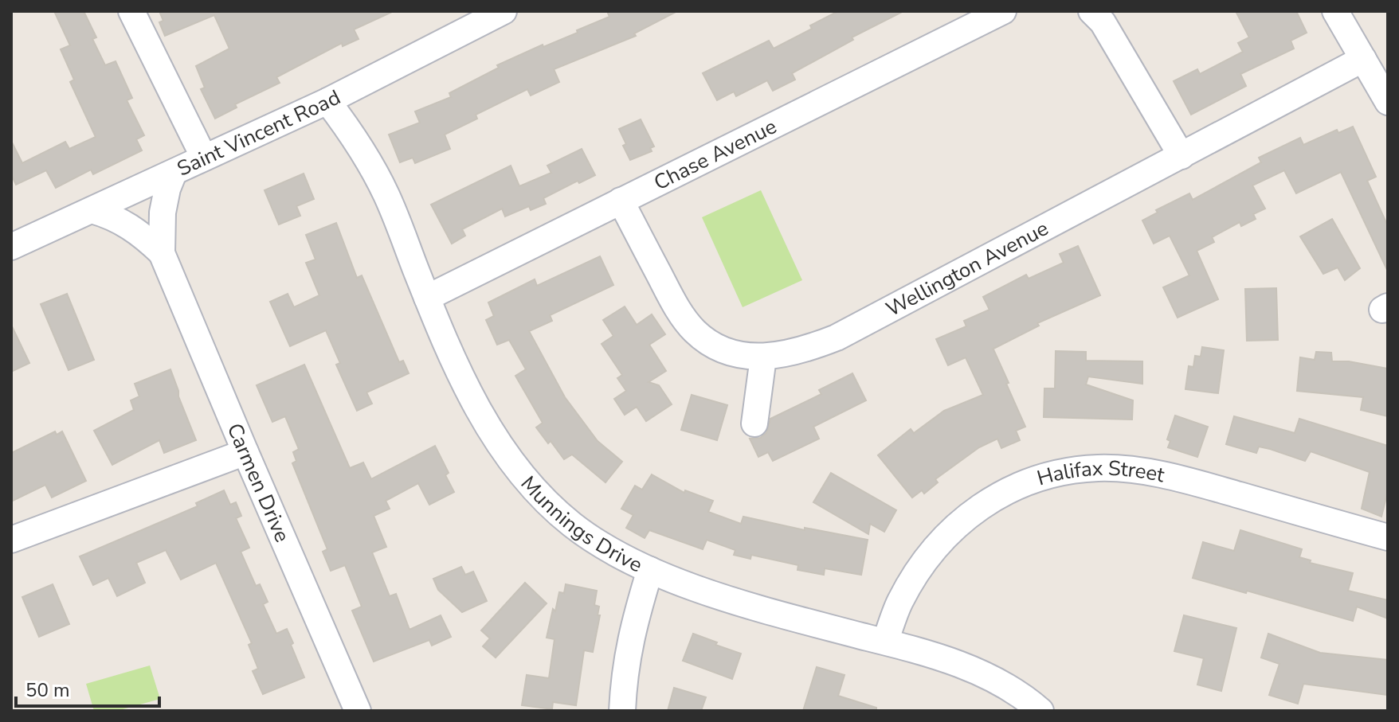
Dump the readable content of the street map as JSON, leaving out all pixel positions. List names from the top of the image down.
{
  "streets": {
    "street": [
      "Saint Vincent Road",
      "Chase Avenue",
      "Wellington Avenue",
      "Halifax Street",
      "Carmen Drive",
      "Munnings Drive"
    ]
  },
  "crossings": [
    ["Saint Vincent Road", "Carmen Drive"],
    ["Saint Vincent Road", "Munnings Drive"],
    ["Chase Avenue", "Wellington Avenue"],
    ["Chase Avenue", "Munnings Drive"],
    ["Halifax Street", "Munnings Drive"]
  ],
  "scale_bar": "50 m"
}
